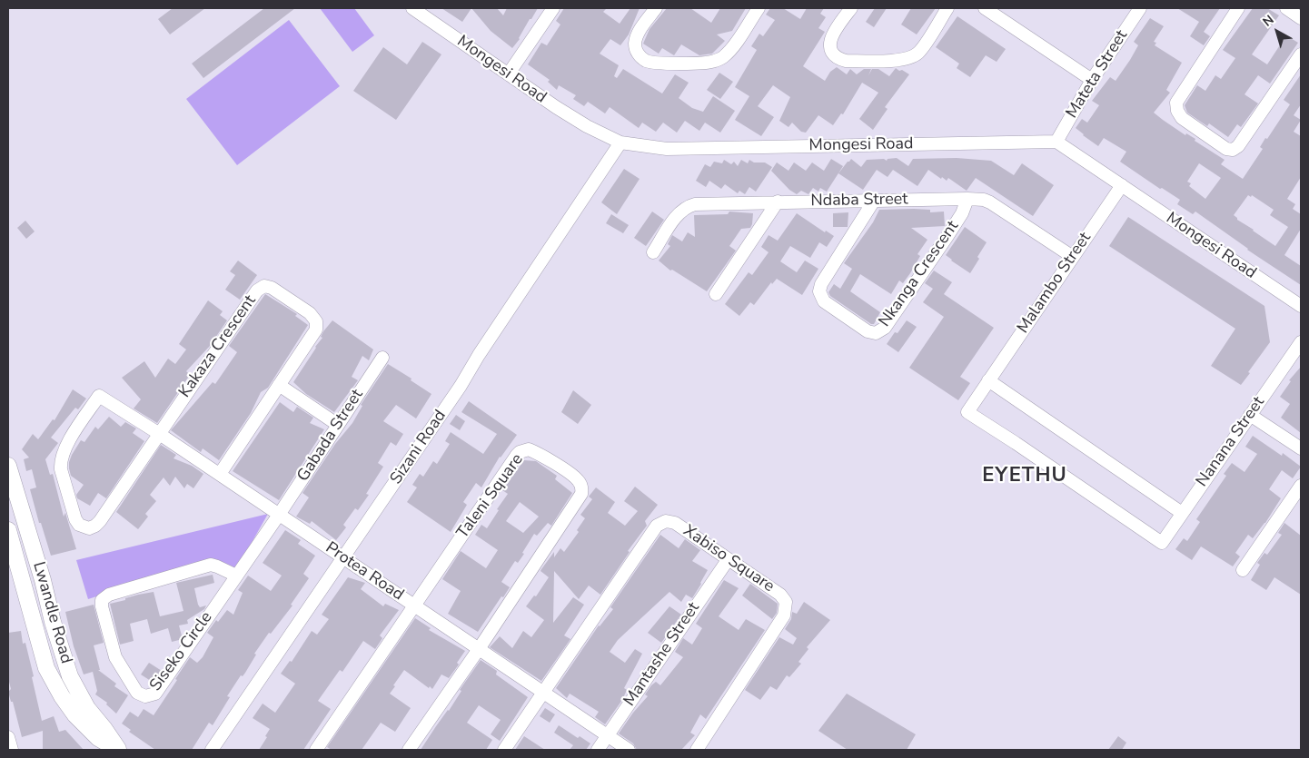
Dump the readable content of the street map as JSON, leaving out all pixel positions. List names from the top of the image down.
{
  "streets": {
    "street": [
      "Mongesi Road",
      "Mateta Street",
      "Ndaba Street",
      "Nkanga Crescent",
      "Malambo Street",
      "Kakaza Crescent",
      "Gabada Street",
      "Nanana Street",
      "Sizani Road",
      "Taleni Square",
      "Xabiso Square",
      "Protea Road",
      "Lwandle Road",
      "Siseko Circle",
      "Mantashe Street"
    ]
  },
  "crossings": [
    ["Mongesi Road", "Mateta Street"],
    ["Mongesi Road", "Malambo Street"],
    ["Mongesi Road", "Sizani Road"],
    ["Ndaba Street", "Nkanga Crescent"],
    ["Ndaba Street", "Malambo Street"],
    ["Malambo Street", "Nanana Street"],
    ["Kakaza Crescent", "Protea Road"],
    ["Gabada Street", "Protea Road"],
    ["Gabada Street", "Siseko Circle"],
    ["Sizani Road", "Protea Road"],
    ["Taleni Square", "Protea Road"],
    ["Xabiso Square", "Protea Road"],
    ["Xabiso Square", "Mantashe Street"],
    ["Protea Road", "Siseko Circle"],
    ["Protea Road", "Mantashe Street"]
  ],
  "districts": ["EYETHU"],
  "north": "top left"
}
